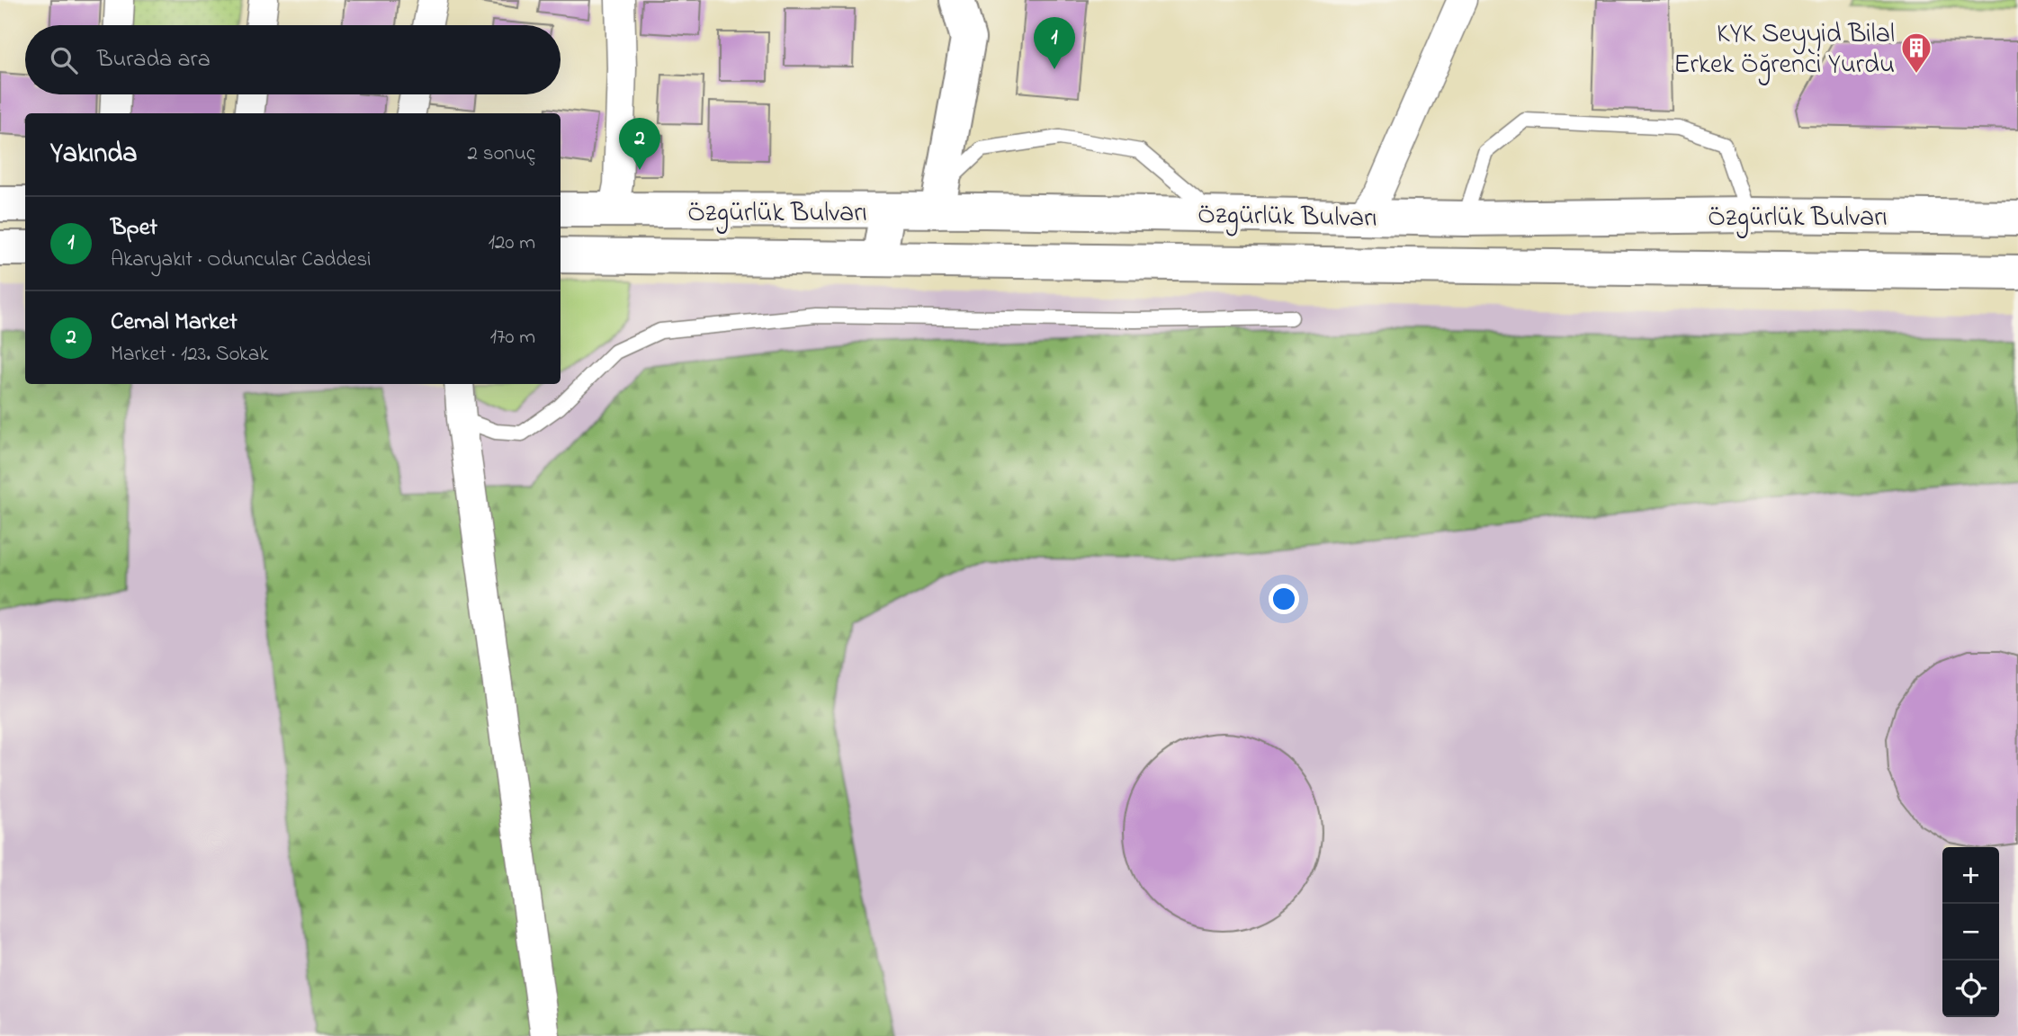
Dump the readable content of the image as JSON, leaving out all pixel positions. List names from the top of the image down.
{
  "streets": {
    "main road": ["Özgürlük Bulvarı"]
  },
  "places": {
    "building": ["KYK Seyyid Bilal Erkek Öğrenci Yurdu"]
  },
  "page": {
    "pins": ["1", "2"],
    "search": "Burada ara",
    "heading": ["Yakında", "2 sonuç"],
    "list": [
      {
        "mark": "1",
        "name": "Bpet",
        "note": "Akaryakıt · Oduncular Caddesi",
        "value": "120 m"
      },
      {
        "mark": "2",
        "name": "Cemal Market",
        "note": "Market · 123. Sokak",
        "value": "170 m"
      }
    ],
    "map_buttons": ["+", "−"]
  }
}
